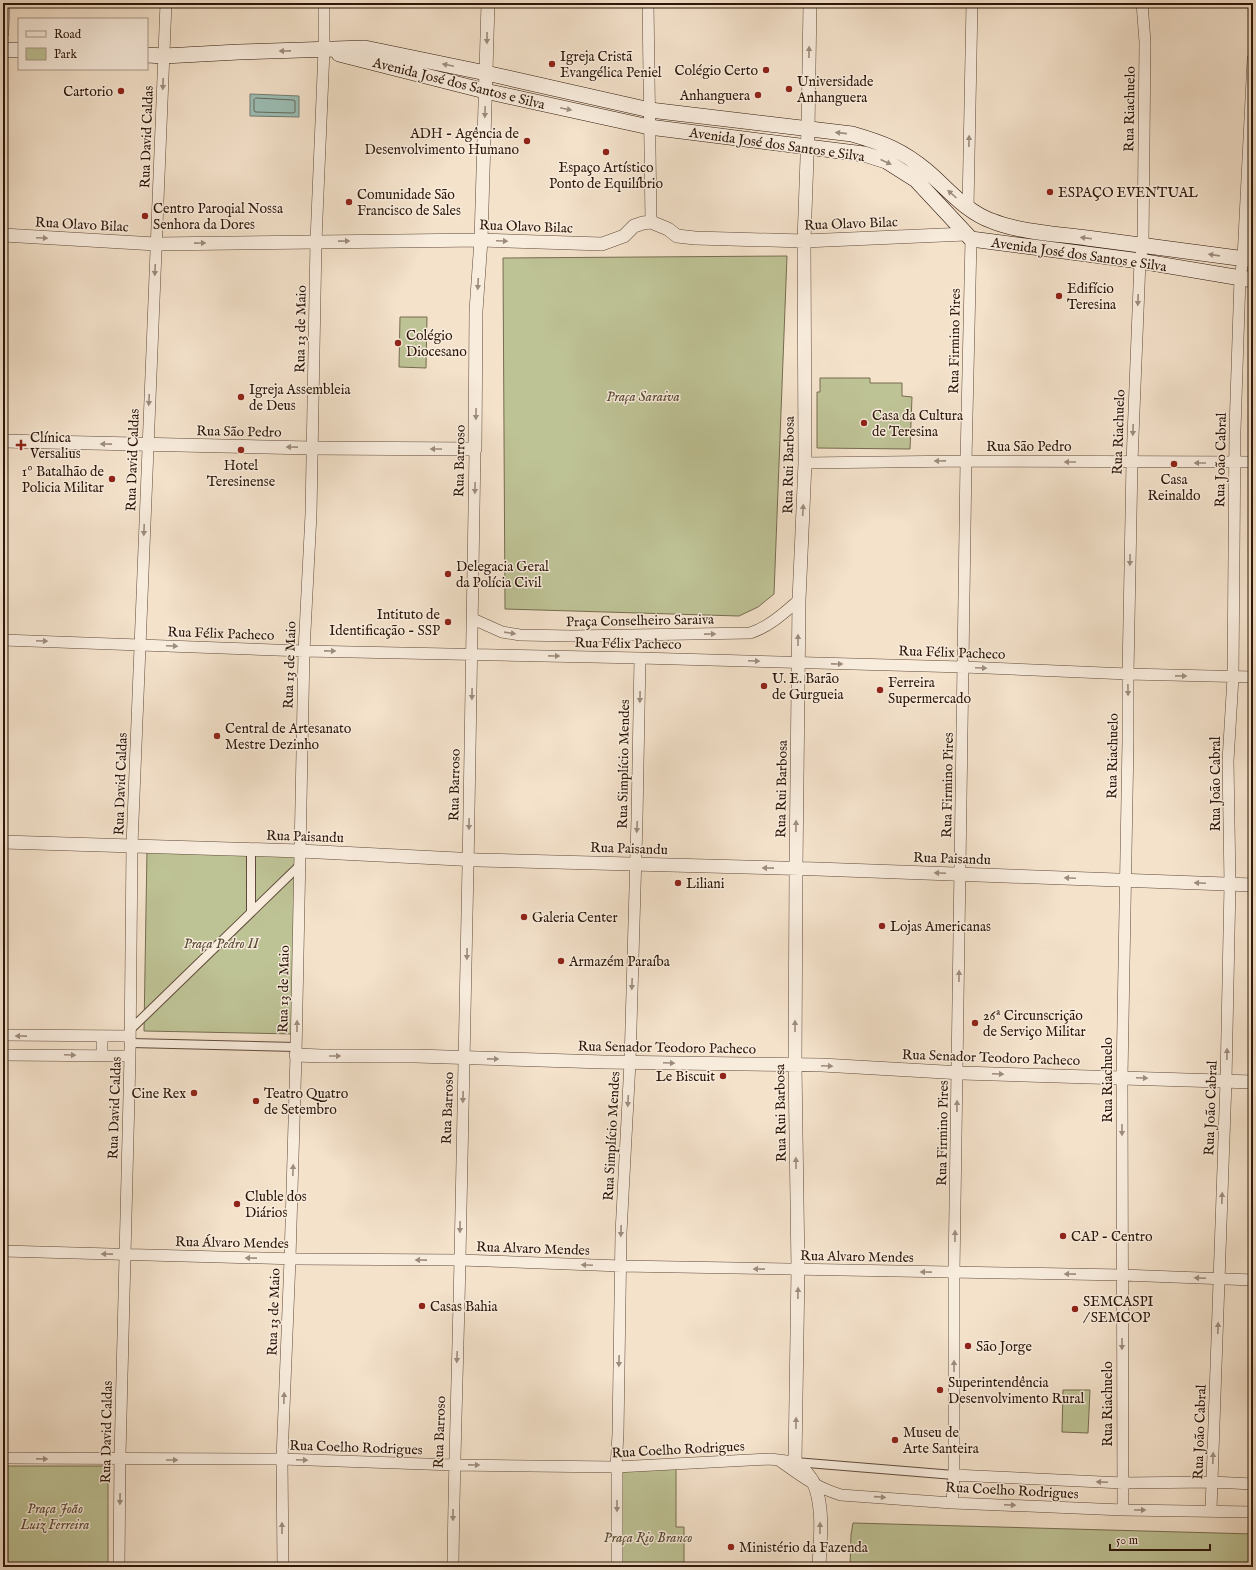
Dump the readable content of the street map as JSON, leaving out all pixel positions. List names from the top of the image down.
{
  "streets": {
    "main road": ["Avenida José dos Santos e Silva"],
    "street": [
      "Rua Riachuelo",
      "Rua David Caldas",
      "Rua Olavo Bilac",
      "Rua 13 de Maio",
      "Rua Firmino Pires",
      "Rua São Pedro",
      "Rua João Cabral",
      "Rua Barroso",
      "Rua Rui Barbosa",
      "Praça Conselheiro Saraiva",
      "Rua Félix Pacheco",
      "Rua Simplício Mendes",
      "Rua Paisandu",
      "Rua Senador Teodoro Pacheco",
      "Rua Álvaro Mendes",
      "Rua Alvaro Mendes",
      "Rua Coelho Rodrigues"
    ]
  },
  "crossings": [
    ["Avenida José dos Santos e Silva", "Rua Riachuelo"],
    ["Avenida José dos Santos e Silva", "Rua David Caldas"],
    ["Avenida José dos Santos e Silva", "Rua Olavo Bilac"],
    ["Avenida José dos Santos e Silva", "Rua 13 de Maio"],
    ["Avenida José dos Santos e Silva", "Rua Firmino Pires"],
    ["Avenida José dos Santos e Silva", "Rua João Cabral"],
    ["Avenida José dos Santos e Silva", "Rua Barroso"],
    ["Avenida José dos Santos e Silva", "Rua Rui Barbosa"],
    ["Rua Riachuelo", "Rua São Pedro"],
    ["Rua Riachuelo", "Rua Félix Pacheco"],
    ["Rua Riachuelo", "Rua Paisandu"],
    ["Rua Riachuelo", "Rua Senador Teodoro Pacheco"],
    ["Rua Riachuelo", "Rua Alvaro Mendes"],
    ["Rua Riachuelo", "Rua Coelho Rodrigues"],
    ["Rua David Caldas", "Rua Olavo Bilac"],
    ["Rua David Caldas", "Rua São Pedro"],
    ["Rua David Caldas", "Rua Félix Pacheco"],
    ["Rua David Caldas", "Rua Paisandu"],
    ["Rua David Caldas", "Rua Senador Teodoro Pacheco"],
    ["Rua David Caldas", "Rua Álvaro Mendes"],
    ["Rua David Caldas", "Rua Coelho Rodrigues"],
    ["Rua Olavo Bilac", "Rua 13 de Maio"],
    ["Rua Olavo Bilac", "Rua Firmino Pires"],
    ["Rua Olavo Bilac", "Rua Barroso"],
    ["Rua Olavo Bilac", "Rua Rui Barbosa"],
    ["Rua 13 de Maio", "Rua São Pedro"],
    ["Rua 13 de Maio", "Rua Félix Pacheco"],
    ["Rua 13 de Maio", "Rua Paisandu"],
    ["Rua 13 de Maio", "Rua Senador Teodoro Pacheco"],
    ["Rua 13 de Maio", "Rua Álvaro Mendes"],
    ["Rua 13 de Maio", "Rua Coelho Rodrigues"],
    ["Rua Firmino Pires", "Rua São Pedro"],
    ["Rua Firmino Pires", "Rua Félix Pacheco"],
    ["Rua Firmino Pires", "Rua Paisandu"],
    ["Rua Firmino Pires", "Rua Senador Teodoro Pacheco"],
    ["Rua Firmino Pires", "Rua Alvaro Mendes"],
    ["Rua Firmino Pires", "Rua Coelho Rodrigues"],
    ["Rua São Pedro", "Rua João Cabral"],
    ["Rua São Pedro", "Rua Barroso"],
    ["Rua São Pedro", "Rua Rui Barbosa"],
    ["Rua João Cabral", "Rua Félix Pacheco"],
    ["Rua João Cabral", "Rua Paisandu"],
    ["Rua João Cabral", "Rua Senador Teodoro Pacheco"],
    ["Rua João Cabral", "Rua Alvaro Mendes"],
    ["Rua João Cabral", "Rua Coelho Rodrigues"],
    ["Rua Barroso", "Praça Conselheiro Saraiva"],
    ["Rua Barroso", "Rua Félix Pacheco"],
    ["Rua Barroso", "Rua Paisandu"],
    ["Rua Barroso", "Rua Senador Teodoro Pacheco"],
    ["Rua Barroso", "Rua Álvaro Mendes"],
    ["Rua Barroso", "Rua Alvaro Mendes"],
    ["Rua Barroso", "Rua Coelho Rodrigues"],
    ["Rua Rui Barbosa", "Praça Conselheiro Saraiva"],
    ["Rua Rui Barbosa", "Rua Félix Pacheco"],
    ["Rua Rui Barbosa", "Rua Paisandu"],
    ["Rua Rui Barbosa", "Rua Senador Teodoro Pacheco"],
    ["Rua Rui Barbosa", "Rua Alvaro Mendes"],
    ["Rua Rui Barbosa", "Rua Coelho Rodrigues"],
    ["Rua Félix Pacheco", "Rua Simplício Mendes"],
    ["Rua Simplício Mendes", "Rua Paisandu"],
    ["Rua Simplício Mendes", "Rua Senador Teodoro Pacheco"],
    ["Rua Simplício Mendes", "Rua Alvaro Mendes"],
    ["Rua Simplício Mendes", "Rua Coelho Rodrigues"],
    ["Rua Álvaro Mendes", "Rua Alvaro Mendes"]
  ],
  "one_way": [
    "Rua Riachuelo",
    "Rua David Caldas",
    "Rua Olavo Bilac",
    "Rua 13 de Maio",
    "Rua Firmino Pires",
    "Rua São Pedro",
    "Rua João Cabral",
    "Rua Barroso",
    "Rua Rui Barbosa",
    "Praça Conselheiro Saraiva",
    "Rua Félix Pacheco",
    "Rua Simplício Mendes",
    "Rua Paisandu",
    "Rua Senador Teodoro Pacheco",
    "Rua Álvaro Mendes",
    "Rua Alvaro Mendes"
  ],
  "parks": [
    "Praça Saraiva",
    "Praça Pedro II",
    "Praça João Luiz Ferreira",
    "Praça Rio Branco"
  ],
  "places": {
    "other": [
      "Igreja Cristã Evangélica Peniel",
      "Colégio Certo",
      "Universidade Anhanguera",
      "Cartorio",
      "Anhanguera",
      "ADH - Agência de Desenvolvimento Humano",
      "Espaço Artístico Ponto de Equilíbrio",
      "ESPAÇO EVENTUAL",
      "Comunidade São Francisco de Sales",
      "Centro Paroqial Nossa Senhora da Dores",
      "Edifício Teresina",
      "Colégio Diocesano",
      "Igreja Assembleia de Deus",
      "Casa da Cultura de Teresina",
      "Hotel Teresinense",
      "Casa Reinaldo",
      "1º Batalhão de Policia Militar",
      "Delegacia Geral da Polícia Civil",
      "Intituto de Identificação - SSP",
      "U. E. Barão de Gurgueia",
      "Ferreira Supermercado",
      "Central de Artesanato Mestre Dezinho",
      "Liliani",
      "Galeria Center",
      "Lojas Americanas",
      "Armazém Paraíba",
      "26ª Circunscrição de Serviço Militar",
      "Le Biscuit",
      "Cine Rex",
      "Teatro Quatro de Setembro",
      "Cluble dos Diários",
      "CAP - Centro",
      "Casas Bahia",
      "SEMCASPI / SEMCOP",
      "São Jorge",
      "Superintendência Desenvolvimento Rural",
      "Museu de Arte Santeira",
      "Ministério da Fazenda"
    ],
    "health": ["Clínica Versalius"]
  },
  "legend": ["Road", "Park"],
  "scale_bar": "50 m"
}
